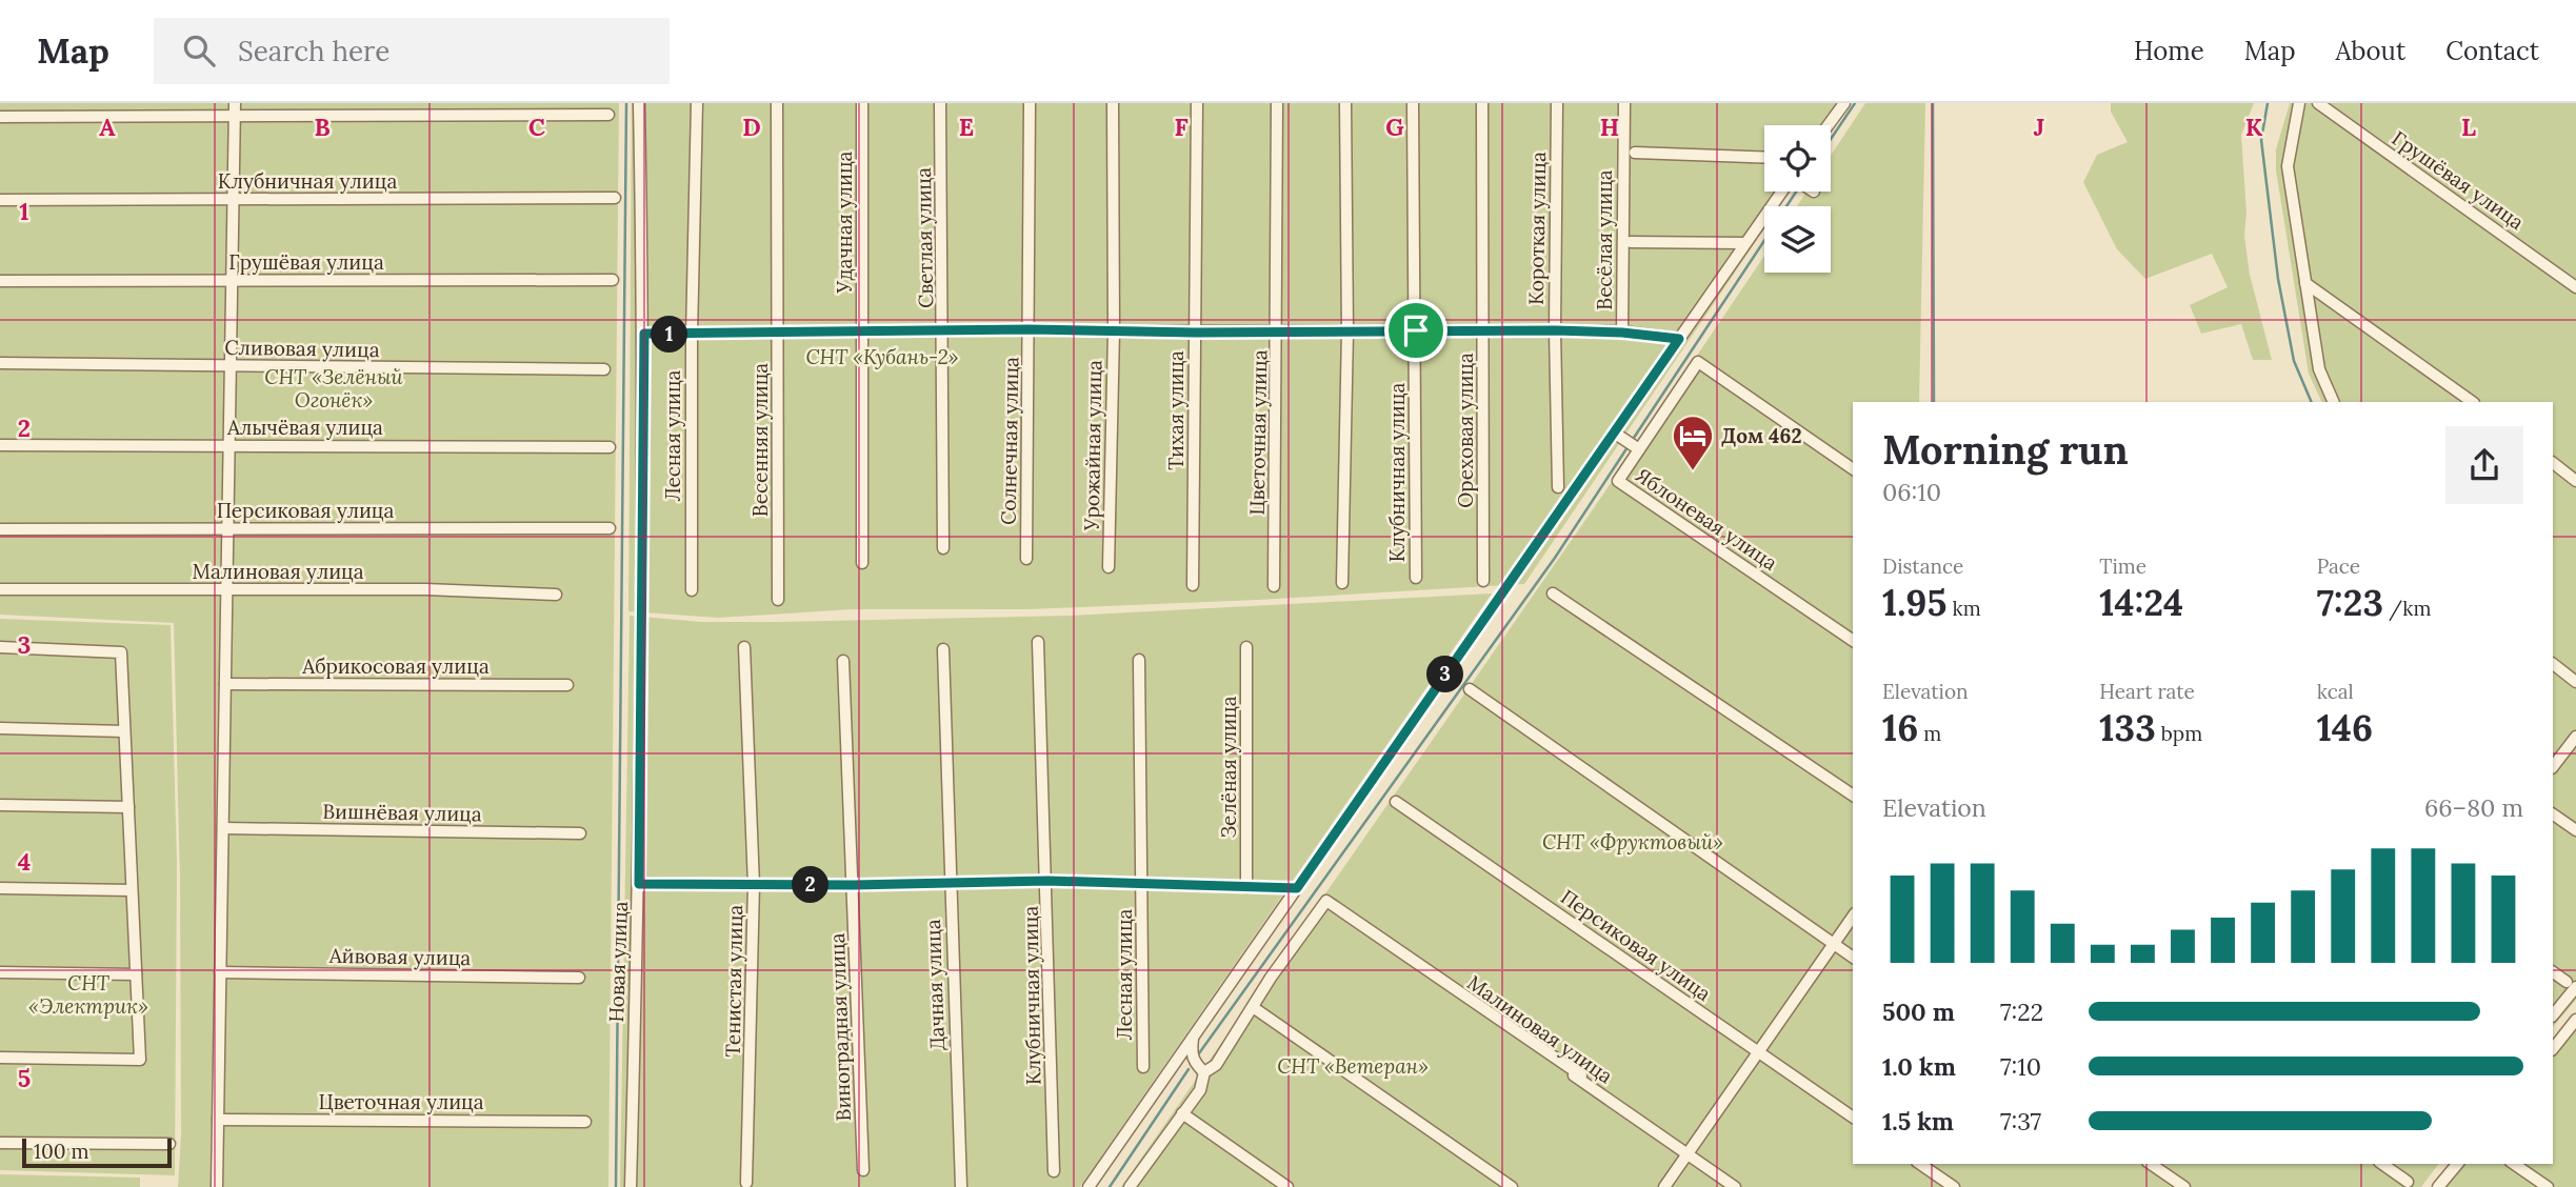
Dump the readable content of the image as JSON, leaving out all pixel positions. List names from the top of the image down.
{
  "streets": {
    "street": [
      "Грушёвая улица",
      "Клубничная улица",
      "Удачная улица",
      "Короткая улица",
      "Светлая улица",
      "Весёлая улица",
      "Сливовая улица",
      "Тихая улица",
      "Алычёвая улица",
      "Ореховая улица",
      "Цветочная улица",
      "Лесная улица",
      "Весенняя улица",
      "Солнечная улица",
      "Урожайная улица",
      "Персиковая улица",
      "Яблоневая улица",
      "Малиновая улица",
      "Абрикосовая улица",
      "Зелёная улица",
      "Вишнёвая улица",
      "Айвовая улица",
      "Новая улица",
      "Тенистая улица",
      "Дачная улица",
      "Виноградная улица"
    ]
  },
  "parks": [
    "СНТ «Кубань-2»",
    "СНТ «Зелёный Огонёк»",
    "СНТ «Фруктовый»",
    "СНТ «Электрик»",
    "СНТ «Ветеран»"
  ],
  "places": {
    "hotel": ["Дом 462"]
  },
  "scale_bar": "100 m",
  "page": {
    "header": "Map",
    "search": "Search here",
    "nav": [
      "Home",
      "Map",
      "About",
      "Contact"
    ],
    "pins": ["1", "3", "2"],
    "heading": ["Morning run", "06:10"],
    "stats": [
      ["Distance", "1.95 km"],
      ["Time", "14:24"],
      ["Pace", "7:23 /km"],
      ["Elevation", "16 m"],
      ["Heart rate", "133 bpm"],
      ["kcal", "146"]
    ],
    "chart": ["Elevation", "66–80 m"],
    "list": [
      {
        "name": "500 m",
        "note": "7:22"
      },
      {
        "name": "1.0 km",
        "note": "7:10"
      },
      {
        "name": "1.5 km",
        "note": "7:37"
      }
    ],
    "scale": "100 m"
  },
  "grid": {
    "columns": [
      "A",
      "B",
      "C",
      "D",
      "E",
      "F",
      "G",
      "H",
      "J",
      "K",
      "L"
    ],
    "rows": [
      "1",
      "2",
      "3",
      "4",
      "5"
    ]
  }
}
